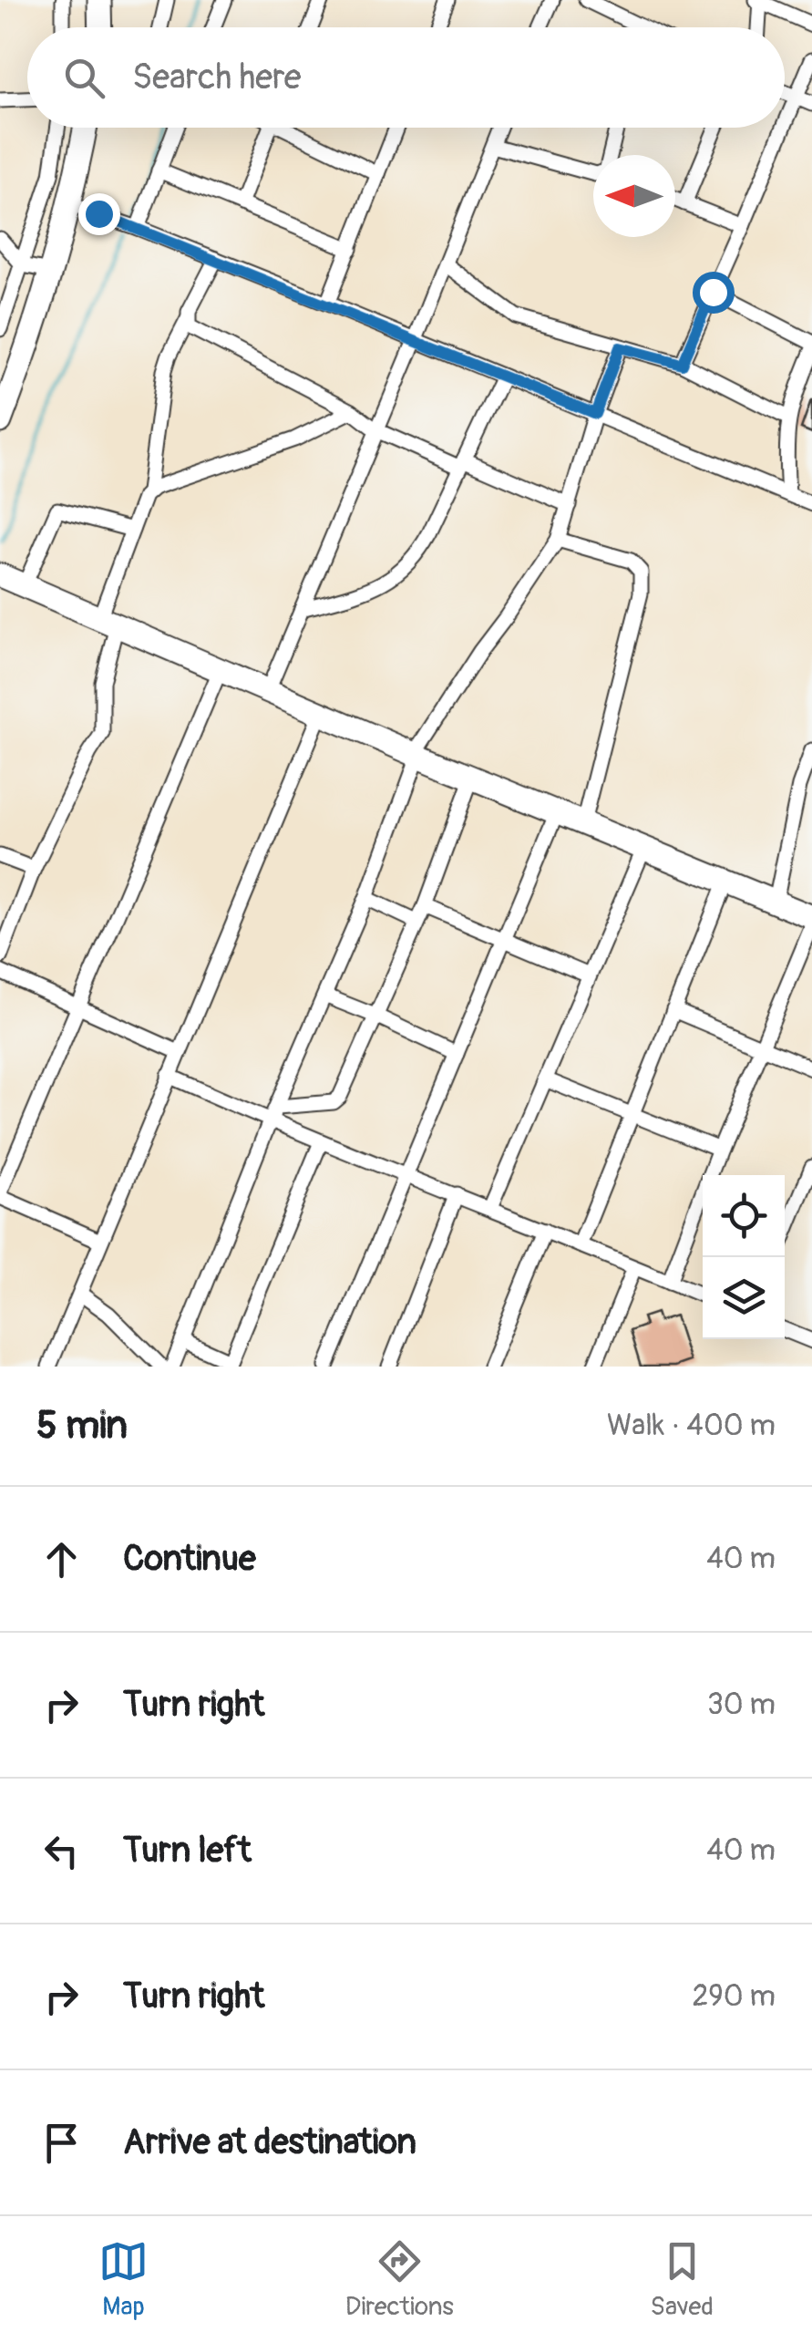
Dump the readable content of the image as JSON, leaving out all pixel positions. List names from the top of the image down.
{
  "north": "left",
  "page": {
    "search": "Search here",
    "heading": ["5 min", "Walk · 400 m"],
    "list": [
      ["Continue", "40 m"],
      ["Turn right", "30 m"],
      ["Turn left", "40 m"],
      ["Turn right", "290 m"],
      "Arrive at destination"
    ],
    "nav": ["Map", "Directions", "Saved"]
  }
}
